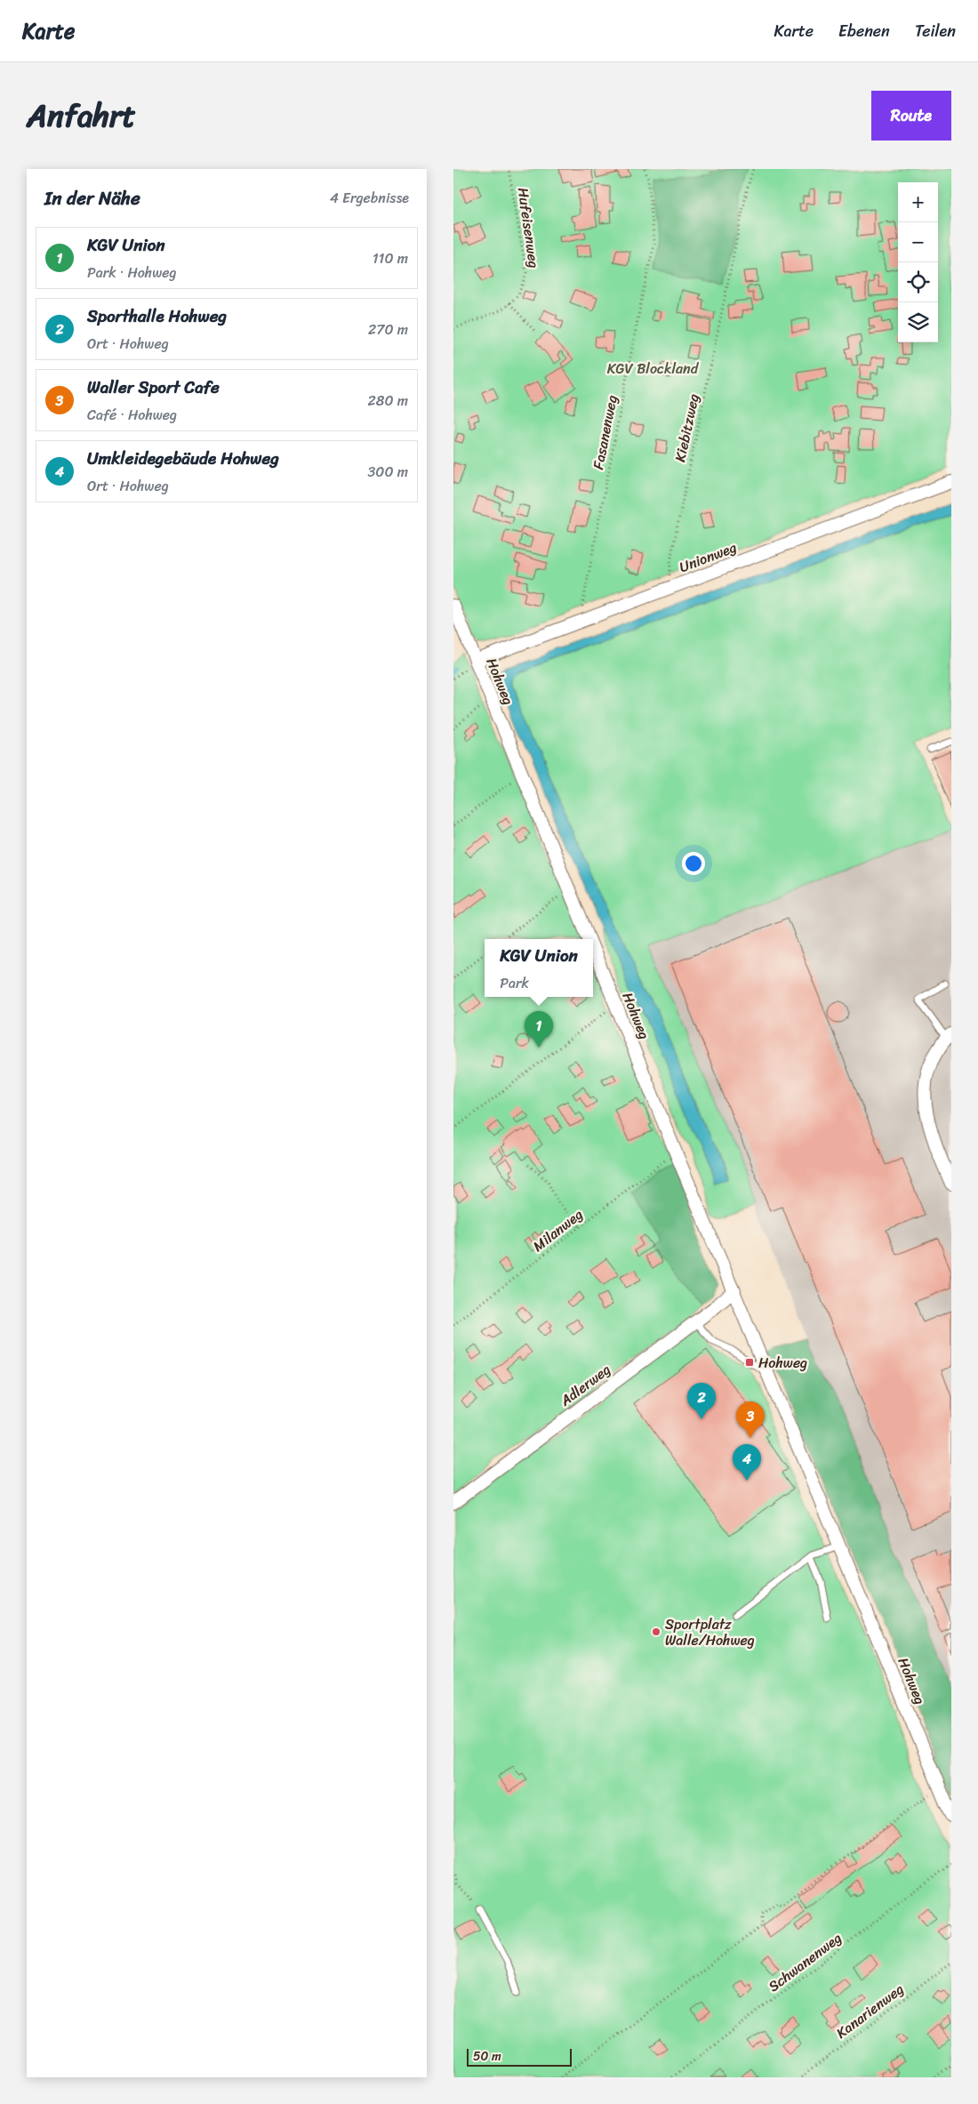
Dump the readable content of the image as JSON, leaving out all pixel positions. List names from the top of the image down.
{
  "streets": {
    "street": ["Unionweg", "Hohweg", "Adlerweg"],
    "path": [
      "Hufeisenweg",
      "Kiebitzweg",
      "Fasanenweg",
      "Milanweg",
      "Schwanenweg",
      "Kanarienweg"
    ]
  },
  "crossings": [
    ["Kiebitzweg", "Unionweg"],
    ["Fasanenweg", "Unionweg"],
    ["Unionweg", "Hohweg"],
    ["Hohweg", "Milanweg"],
    ["Hohweg", "Adlerweg"]
  ],
  "parks": ["KGV Blockland"],
  "places": {
    "transit": ["Hohweg"],
    "other": ["Sportplatz Walle/Hohweg"]
  },
  "scale_bar": "50 m",
  "page": {
    "header": "Karte",
    "nav": ["Karte", "Ebenen", "Teilen"],
    "title": "Anfahrt",
    "buttons": "Route",
    "heading": ["In der Nähe", "4 Ergebnisse"],
    "map_buttons": ["+", "−"],
    "list": [
      {
        "mark": "1",
        "name": "KGV Union",
        "note": "Park · Hohweg",
        "value": "110 m"
      },
      {
        "mark": "2",
        "name": "Sporthalle Hohweg",
        "note": "Ort · Hohweg",
        "value": "270 m"
      },
      {
        "mark": "3",
        "name": "Waller Sport Cafe",
        "note": "Café · Hohweg",
        "value": "280 m"
      },
      {
        "mark": "4",
        "name": "Umkleidegebäude Hohweg",
        "note": "Ort · Hohweg",
        "value": "300 m"
      }
    ],
    "popup": ["KGV Union", "Park"],
    "pins": [
      "1",
      "2",
      "3",
      "4"
    ],
    "scale": "50 m"
  }
}
